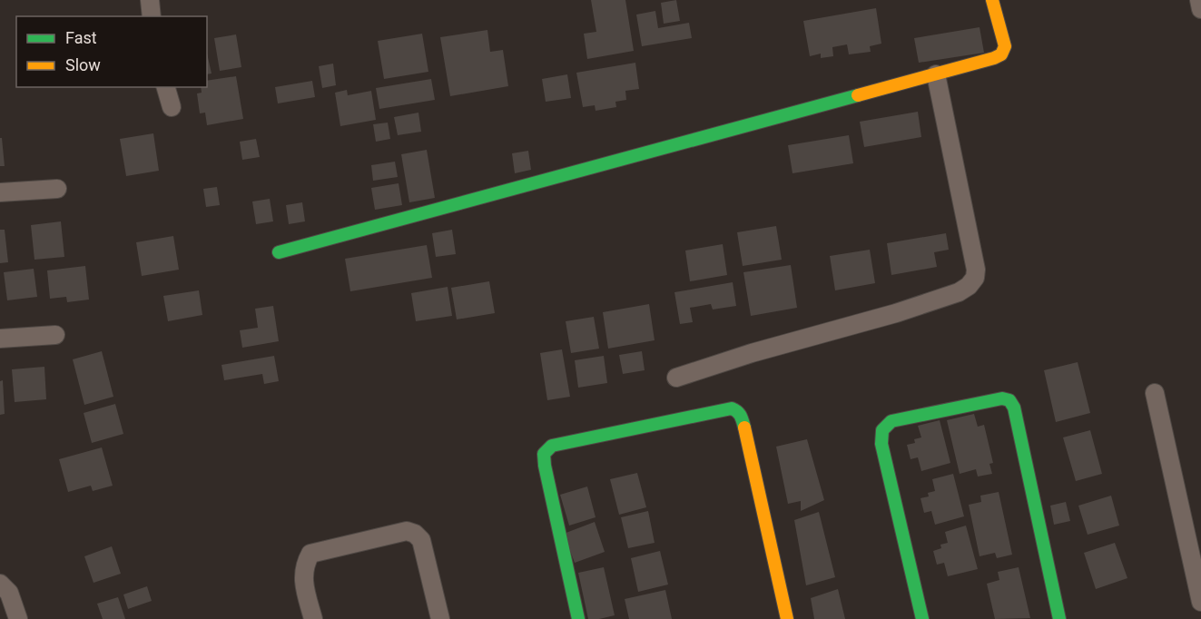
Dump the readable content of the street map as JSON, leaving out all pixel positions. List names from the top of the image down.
{
  "legend": ["Fast", "Slow"]
}
